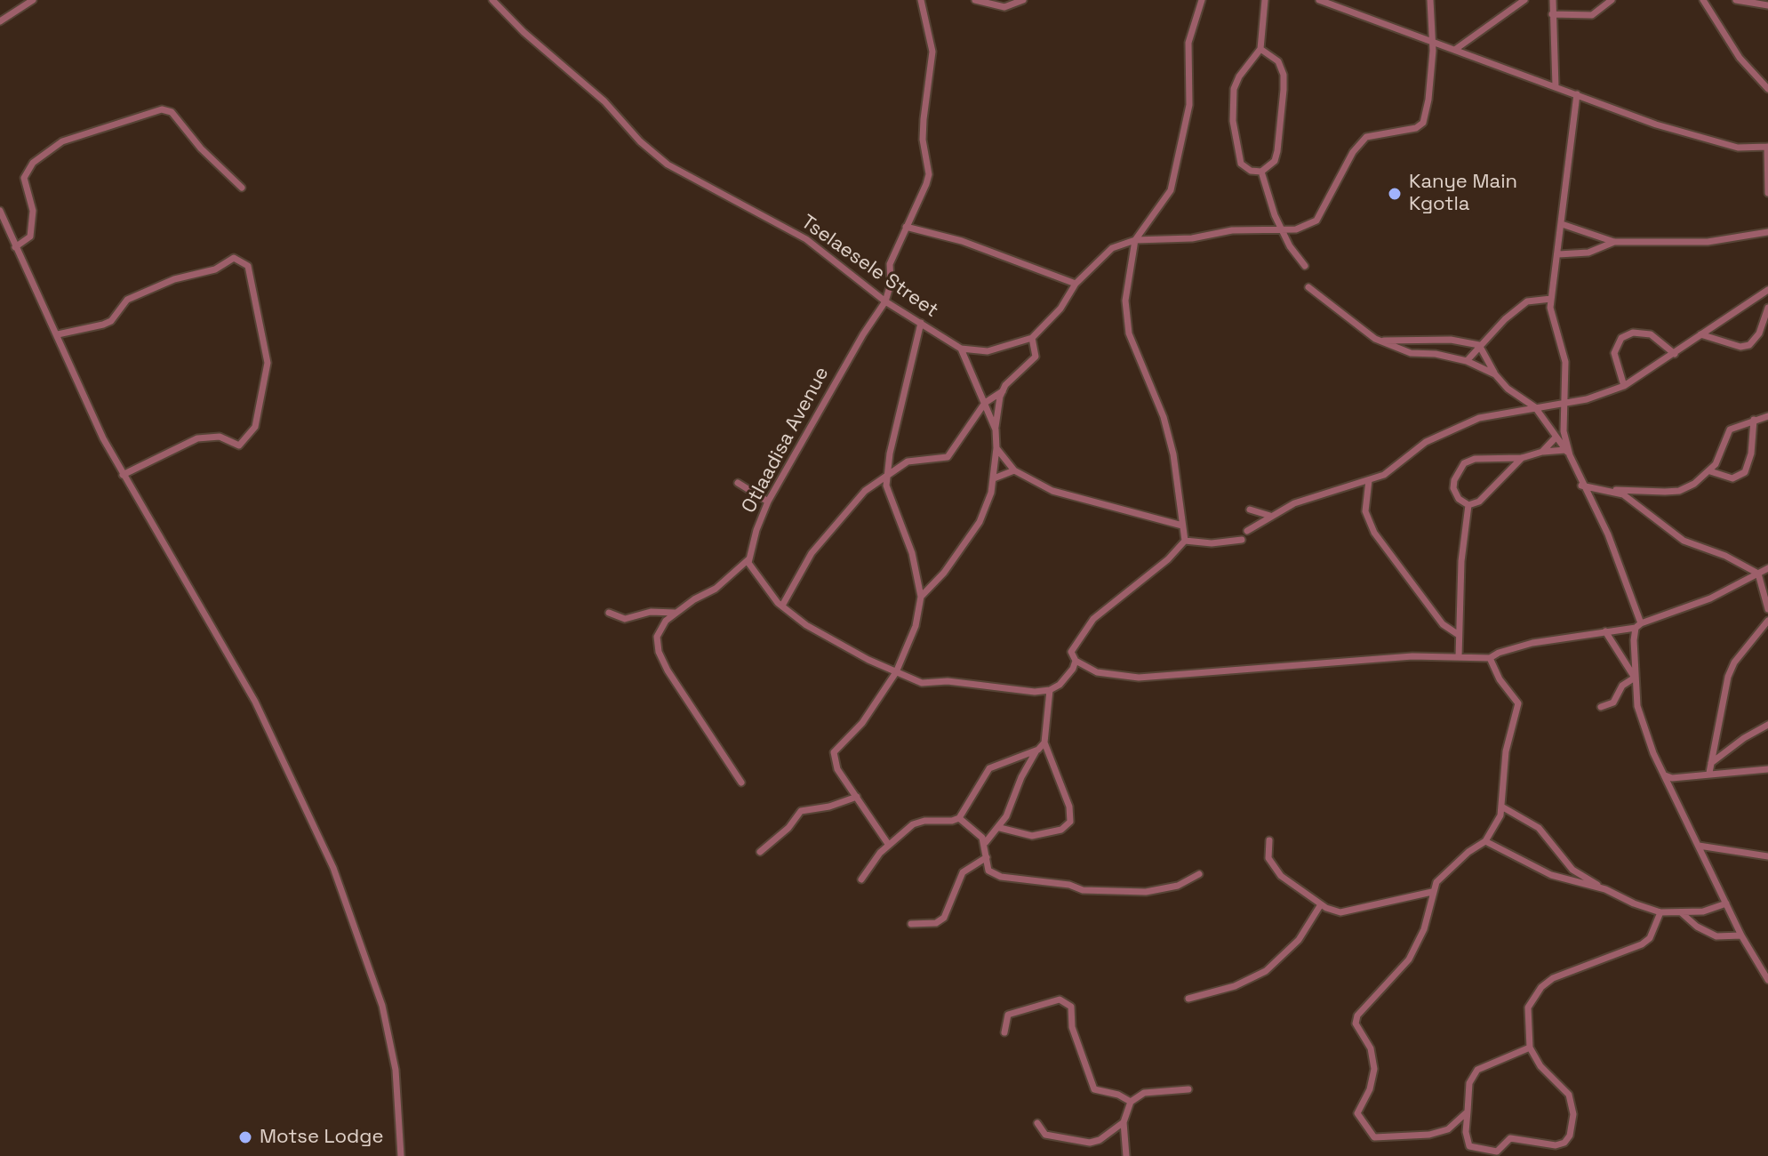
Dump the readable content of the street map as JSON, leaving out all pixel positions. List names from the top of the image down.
{
  "streets": {
    "street": ["Tselaesele Street", "Otlaadisa Avenue"]
  },
  "crossings": [
    ["Tselaesele Street", "Otlaadisa Avenue"]
  ],
  "places": ["Kanye Main Kgotla", "Motse Lodge"]
}
